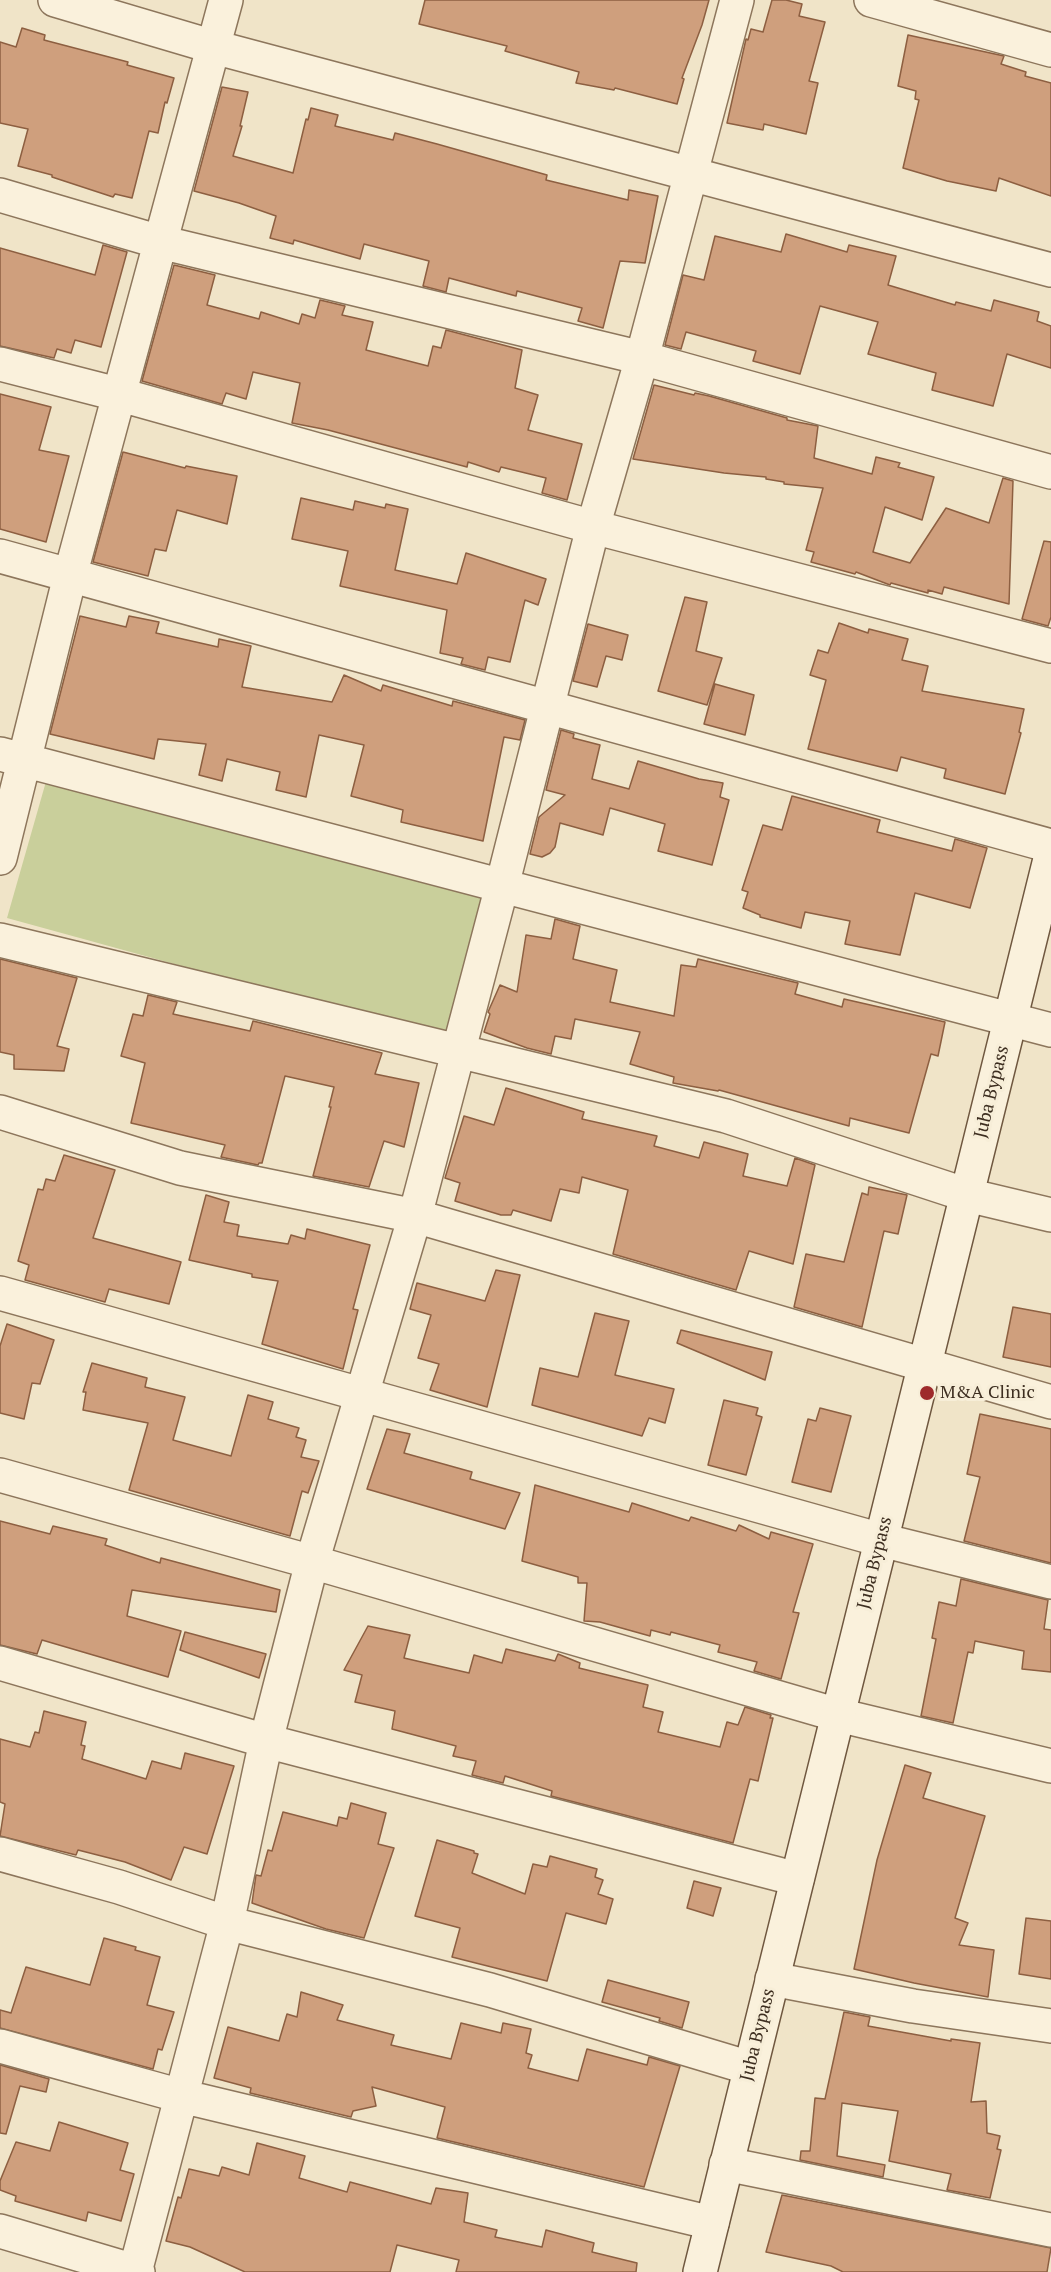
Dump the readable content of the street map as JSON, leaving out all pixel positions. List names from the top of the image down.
{
  "streets": {
    "street": ["Juba Bypass"]
  },
  "places": ["M&A Clinic"]
}
